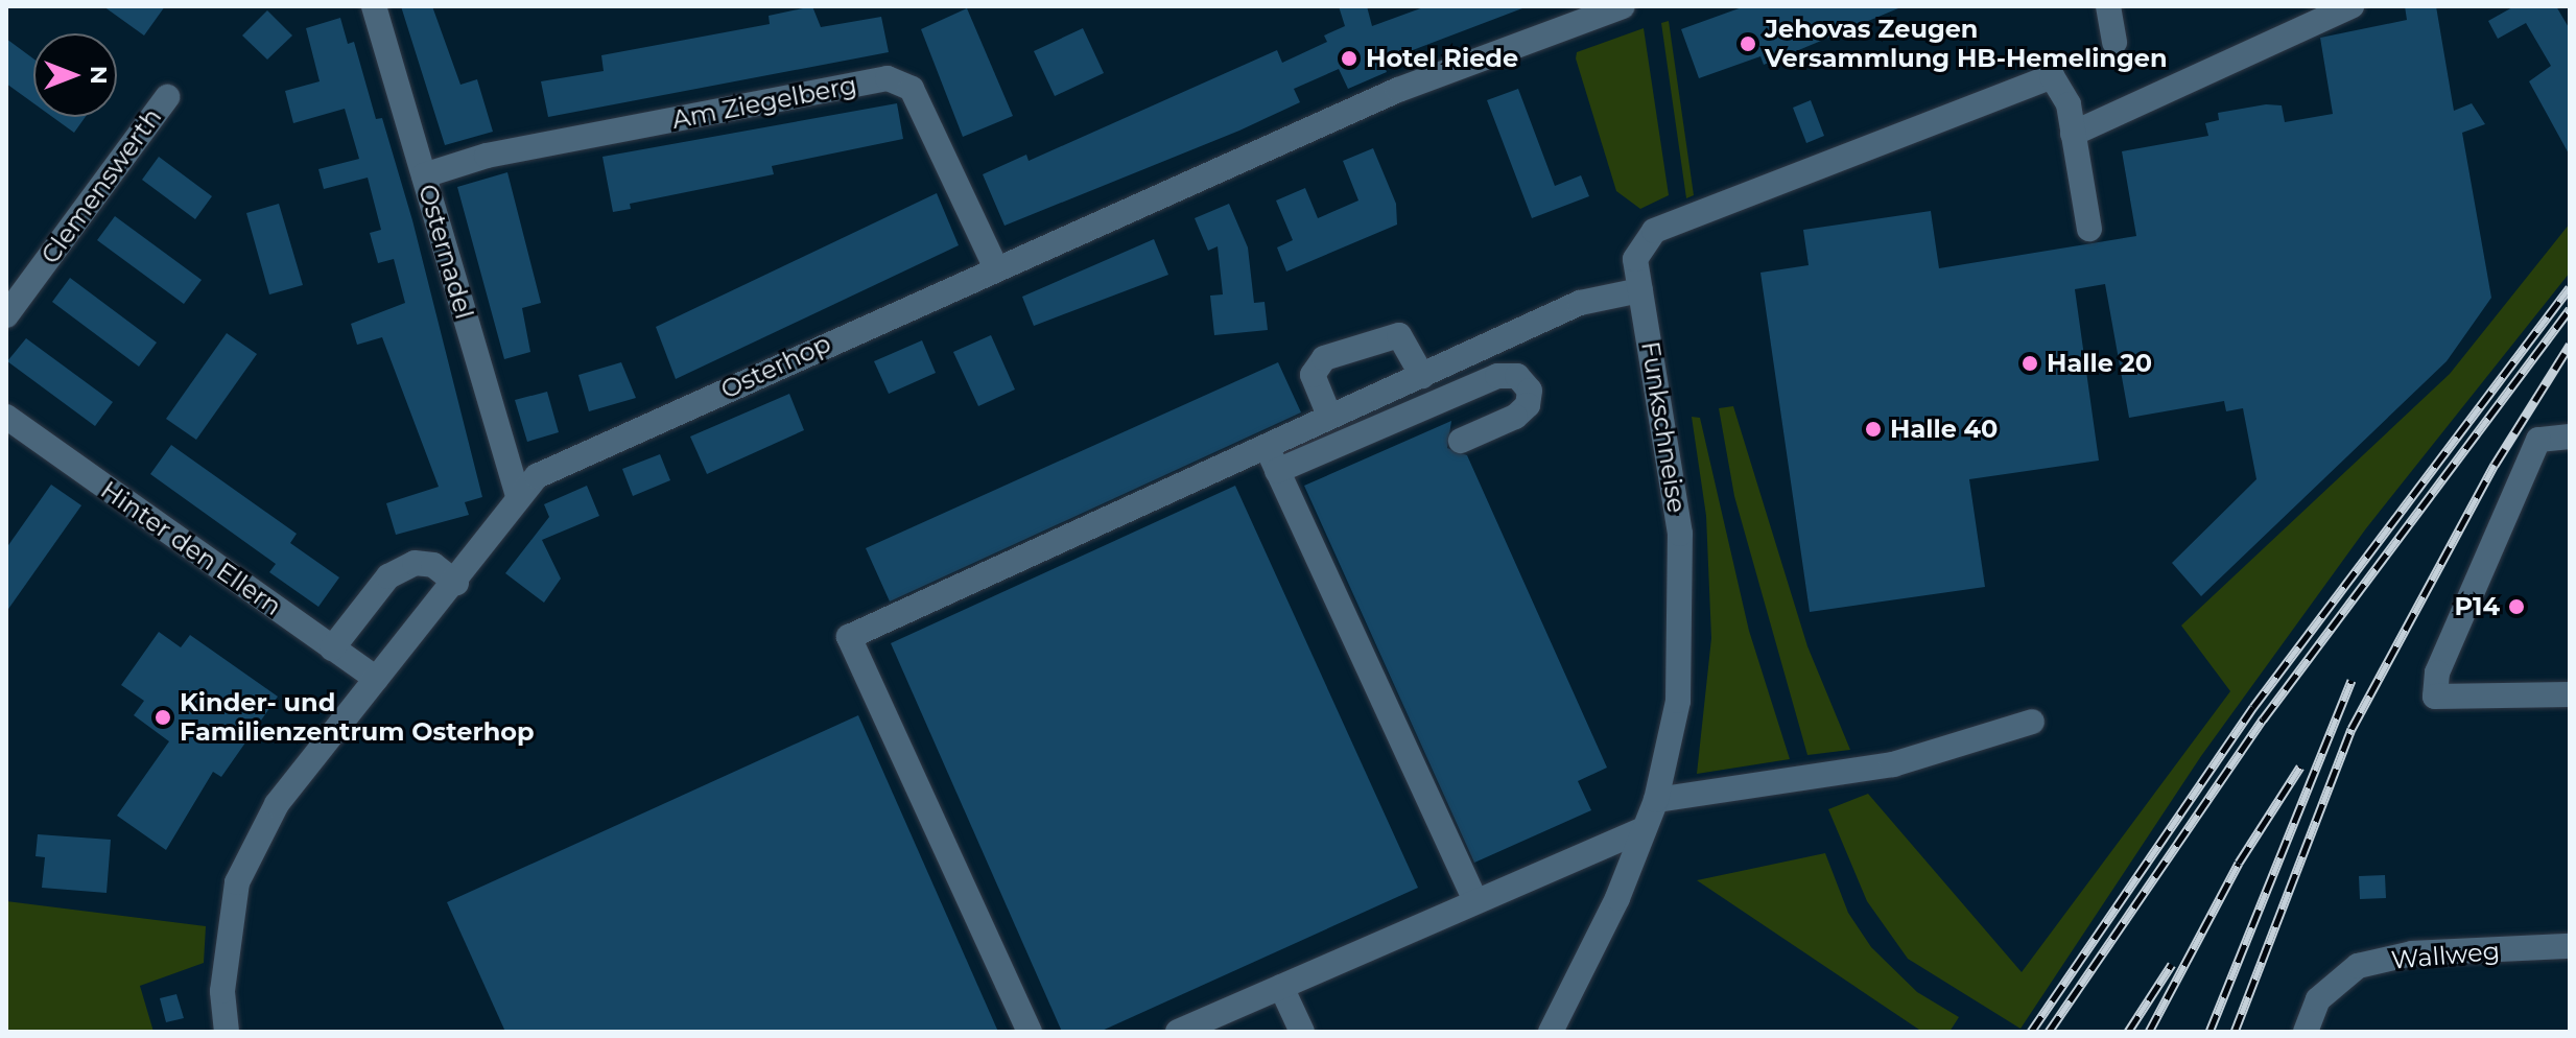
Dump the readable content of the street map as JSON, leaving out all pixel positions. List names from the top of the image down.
{
  "streets": {
    "street": [
      "Am Ziegelberg",
      "Clemenswerth",
      "Osternadel",
      "Osterhop",
      "Funkschneise",
      "Hinter den Ellern",
      "Wallweg"
    ]
  },
  "crossings": [
    ["Am Ziegelberg", "Osternadel"],
    ["Am Ziegelberg", "Osterhop"],
    ["Osternadel", "Osterhop"],
    ["Osterhop", "Hinter den Ellern"]
  ],
  "places": [
    "Jehovas Zeugen Versammlung HB-Hemelingen",
    "Hotel Riede",
    "Halle 20",
    "Halle 40",
    "P14",
    "Kinder- und Familienzentrum Osterhop"
  ],
  "north": "right"
}
